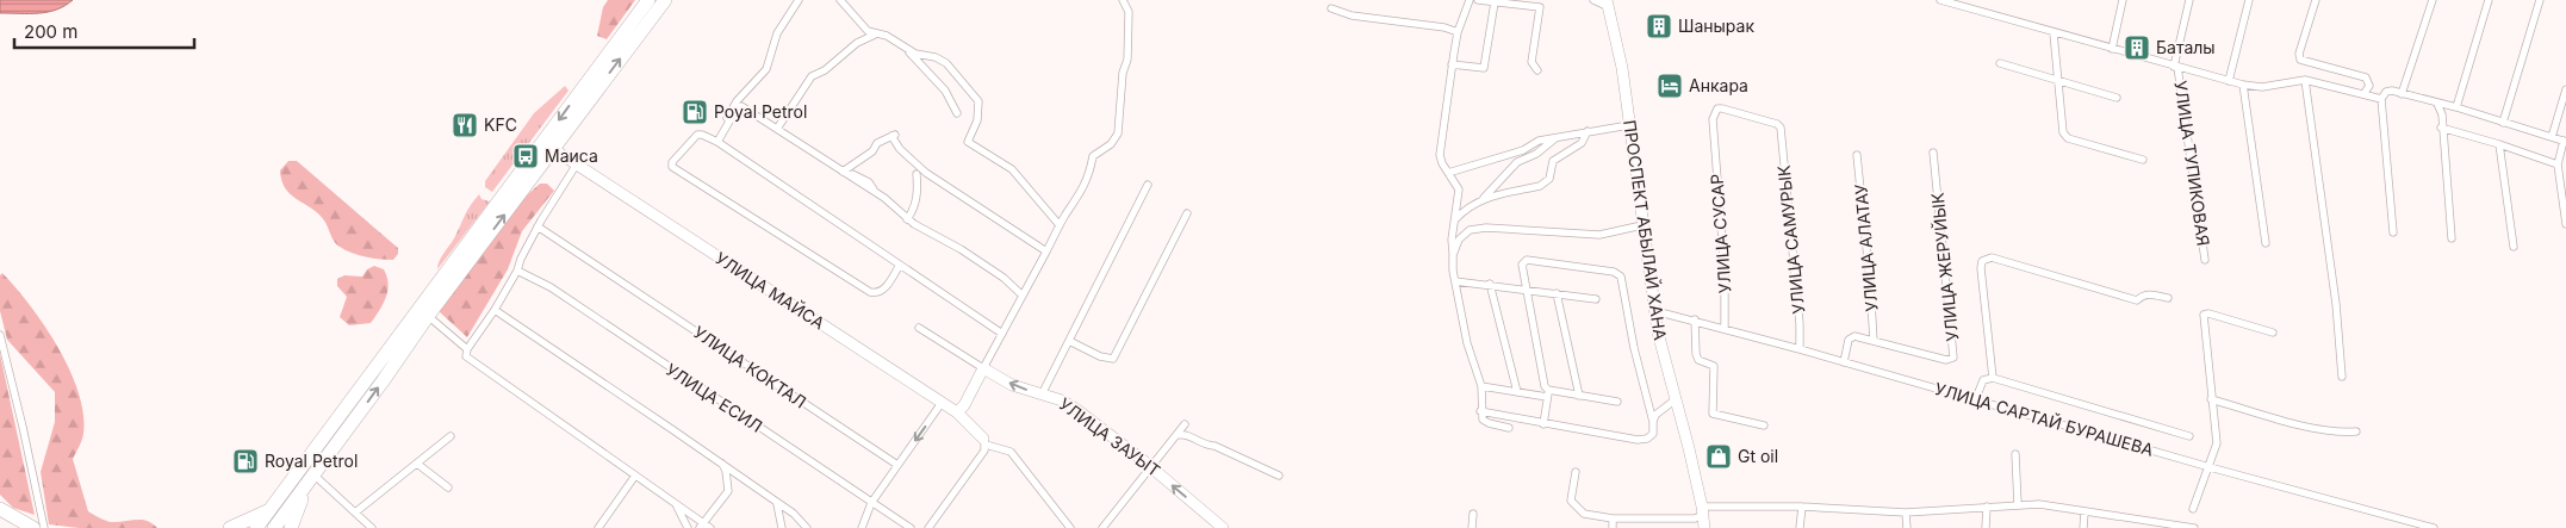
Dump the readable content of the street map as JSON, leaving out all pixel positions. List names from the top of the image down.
{
  "streets": {
    "street": [
      "УЛИЦА ТУПИКОВАЯ",
      "ПРОСПЕКТ АБЫЛАЙ ХАНА",
      "УЛИЦА СУСАР",
      "УЛИЦА САМУРЫК",
      "УЛИЦА АЛАТАУ",
      "УЛИЦА ЖЕРУЙЫК",
      "УЛИЦА МАЙСА",
      "УЛИЦА КОКТАЛ",
      "УЛИЦА ЕСИЛ",
      "УЛИЦА САРТАЙ БУРАШЕВА",
      "УЛИЦА ЗАУЫТ"
    ]
  },
  "crossings": [
    ["ПРОСПЕКТ АБЫЛАЙ ХАНА", "УЛИЦА САРТАЙ БУРАШЕВА"],
    ["УЛИЦА СУСАР", "УЛИЦА САМУРЫК"],
    ["УЛИЦА СУСАР", "УЛИЦА САРТАЙ БУРАШЕВА"],
    ["УЛИЦА САМУРЫК", "УЛИЦА САРТАЙ БУРАШЕВА"],
    ["УЛИЦА АЛАТАУ", "УЛИЦА ЖЕРУЙЫК"],
    ["УЛИЦА ЖЕРУЙЫК", "УЛИЦА САРТАЙ БУРАШЕВА"]
  ],
  "places": {
    "building": ["Шанырак", "Баталы"],
    "hotel": ["Анкара"],
    "fuel station": ["Poyal Petrol", "Royal Petrol"],
    "restaurant": ["KFC"],
    "bus stop": ["Маиса"],
    "shop": ["Gt oil"]
  },
  "scale_bar": "200 m"
}
